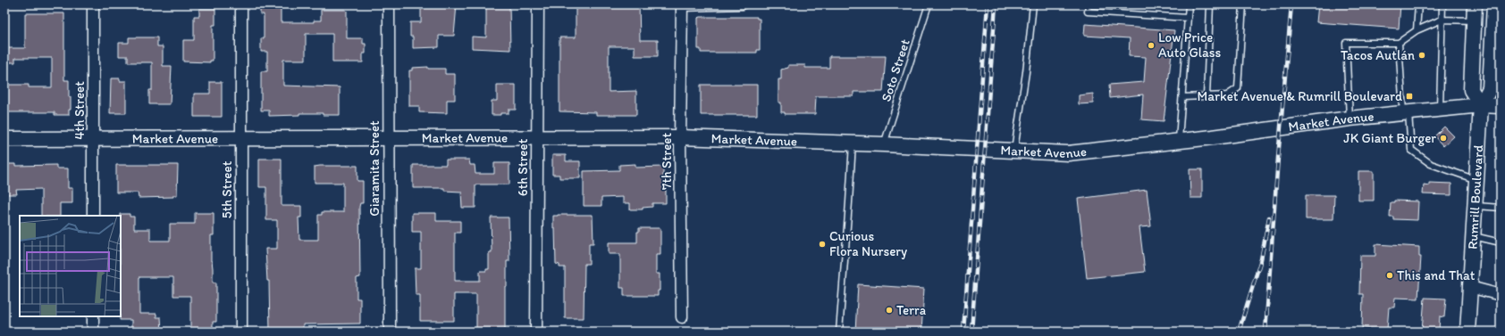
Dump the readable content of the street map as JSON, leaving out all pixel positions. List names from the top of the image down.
{
  "streets": {
    "street": [
      "4th Street",
      "Market Avenue",
      "7th Street",
      "6th Street",
      "Giaramita Street",
      "5th Street",
      "Rumrill Boulevard"
    ],
    "lane": ["Soto Street"]
  },
  "crossings": [
    ["Soto Street", "Market Avenue"],
    ["4th Street", "Market Avenue"],
    ["Market Avenue", "7th Street"],
    ["Market Avenue", "6th Street"],
    ["Market Avenue", "Giaramita Street"],
    ["Market Avenue", "5th Street"],
    ["Market Avenue", "Rumrill Boulevard"]
  ],
  "places": {
    "other": [
      "Low Price Auto Glass",
      "Tacos Autlán",
      "JK Giant Burger",
      "Curious Flora Nursery",
      "This and That",
      "Terra"
    ],
    "transit": ["Market Avenue & Rumrill Boulevard"]
  }
}
